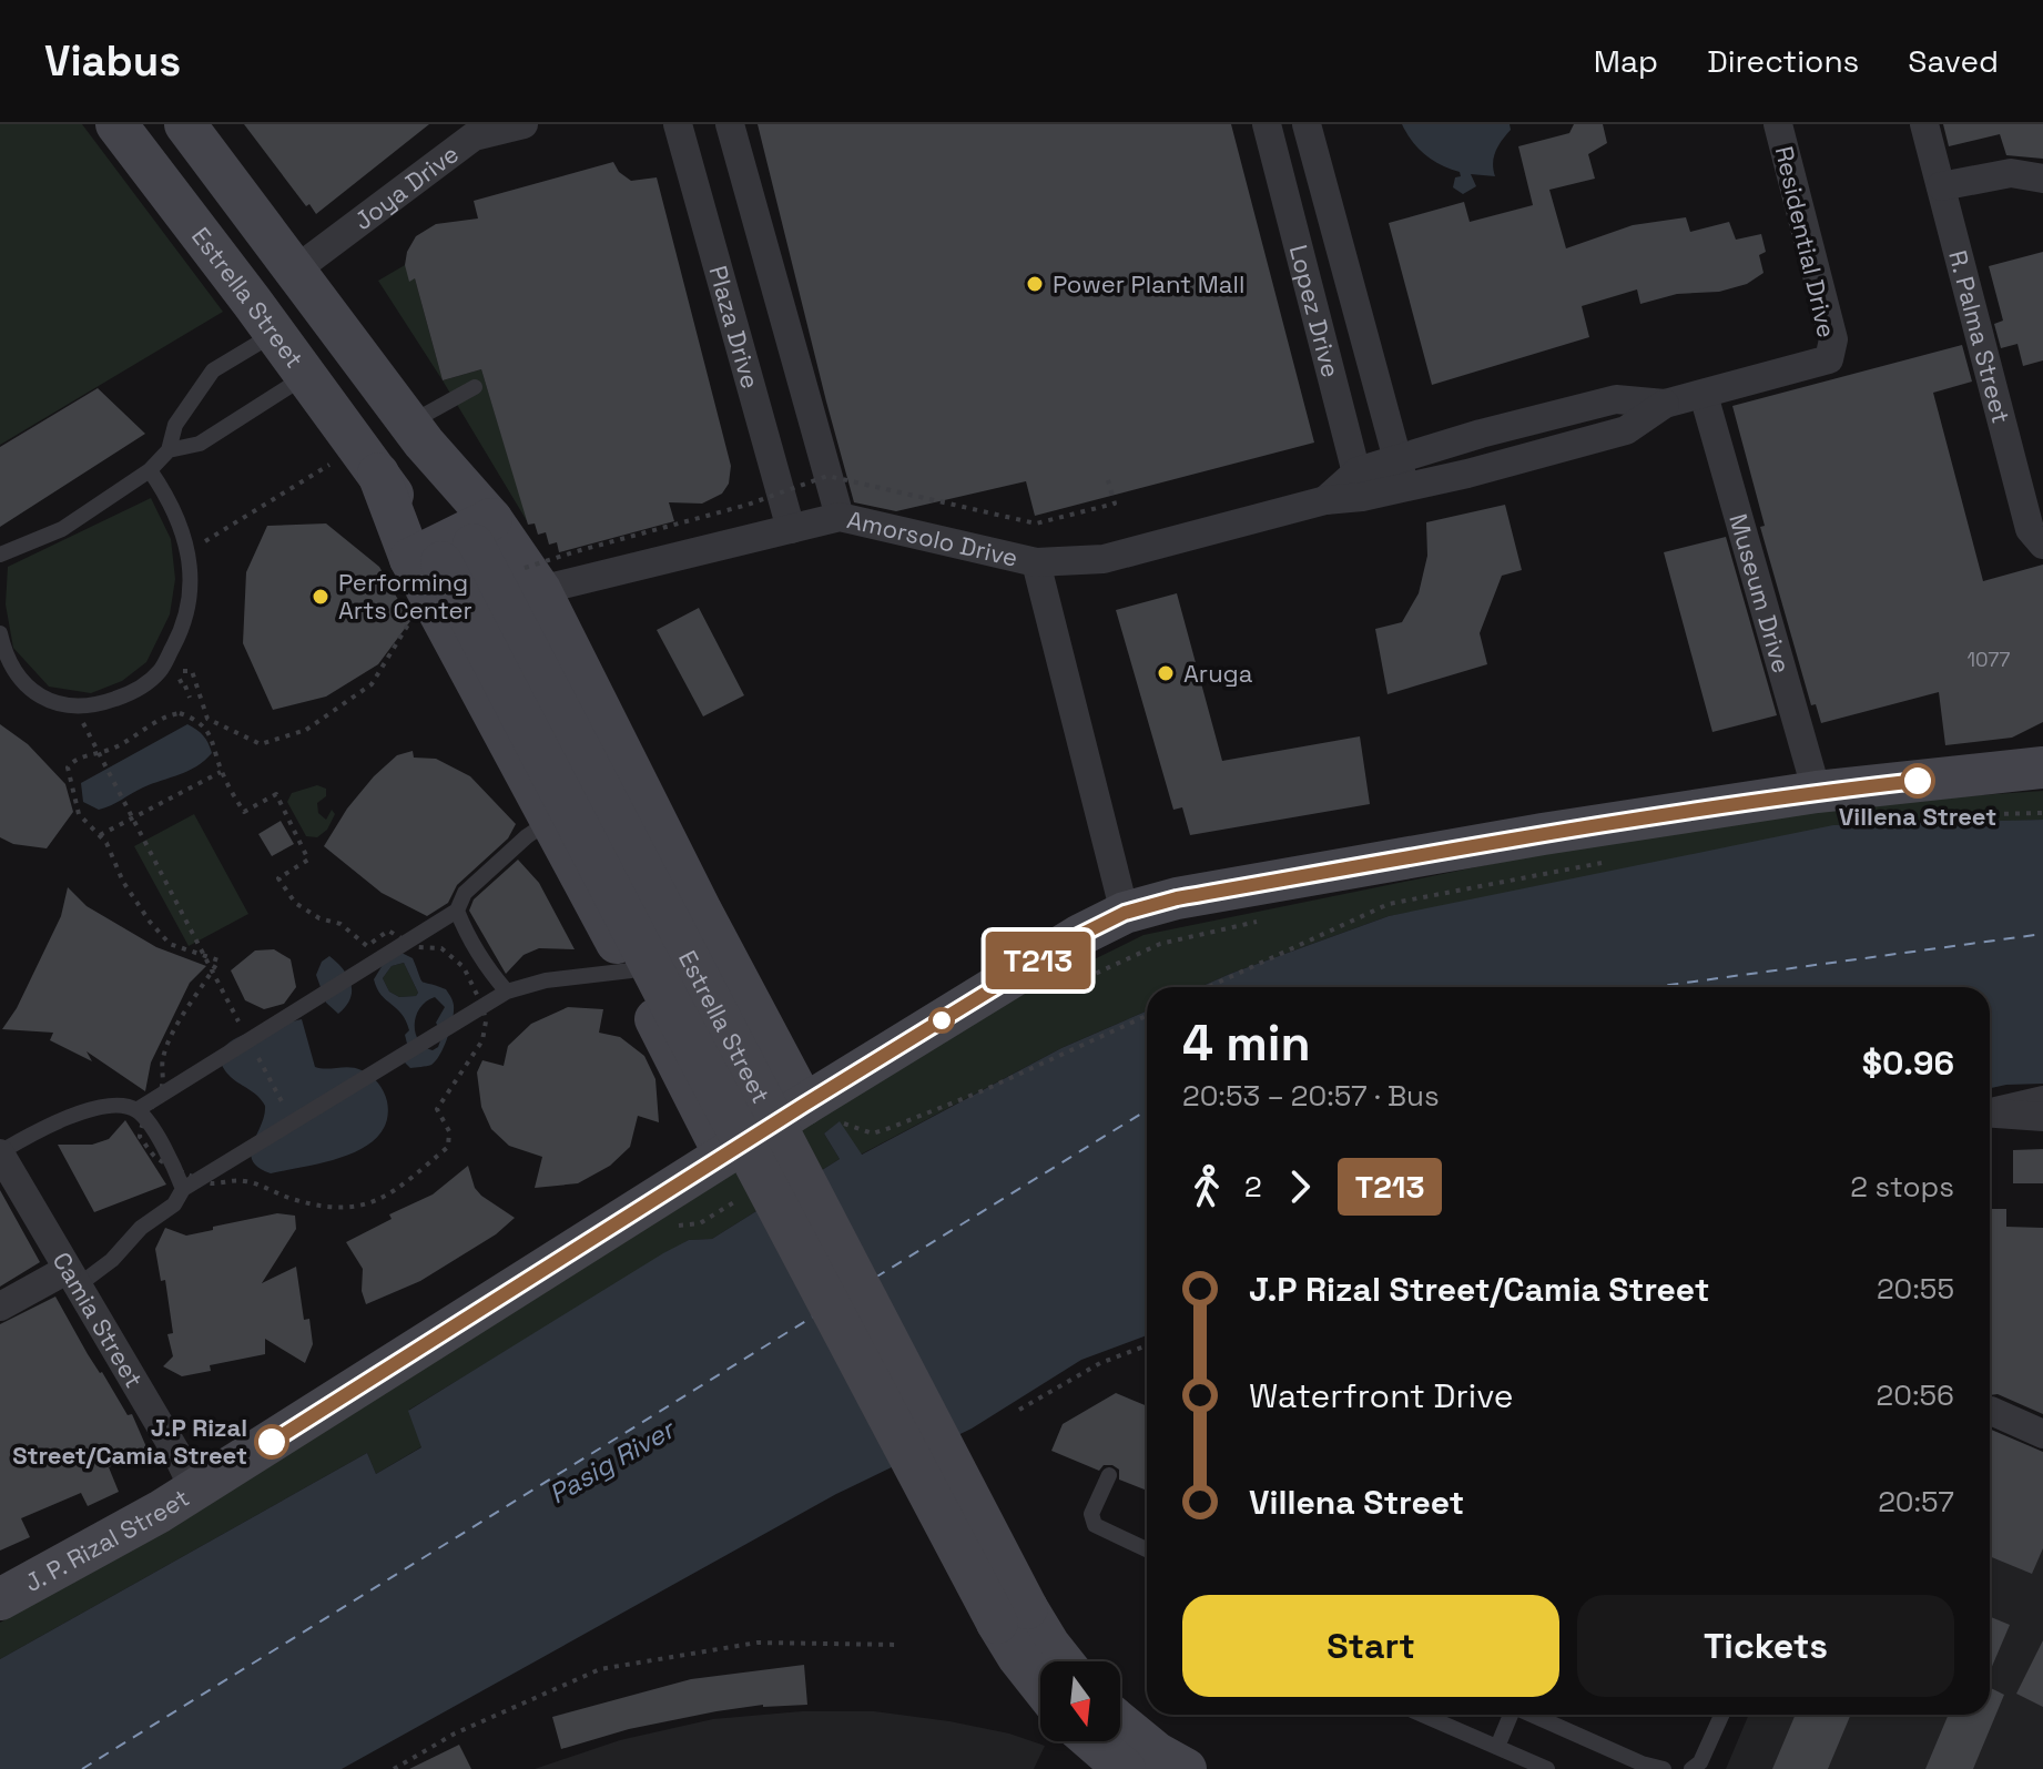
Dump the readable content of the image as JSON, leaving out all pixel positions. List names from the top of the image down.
{
  "streets": {
    "main road": ["Estrella Street", "J. P. Rizal Street"],
    "street": [
      "Joya Drive",
      "Residential Drive",
      "Lopez Drive",
      "Plaza Drive",
      "R. Palma Street",
      "Amorsolo Drive",
      "Museum Drive",
      "Camia Street"
    ]
  },
  "crossings": [
    ["Joya Drive", "Estrella Street"],
    ["Residential Drive", "Amorsolo Drive"],
    ["Estrella Street", "Amorsolo Drive"],
    ["Estrella Street", "J. P. Rizal Street"],
    ["Lopez Drive", "Amorsolo Drive"],
    ["Plaza Drive", "Amorsolo Drive"],
    ["Amorsolo Drive", "Museum Drive"],
    ["Museum Drive", "J. P. Rizal Street"],
    ["Camia Street", "J. P. Rizal Street"]
  ],
  "water": ["Pasig River"],
  "places": [
    "Power Plant Mall",
    "Performing Arts Center",
    "Aruga",
    "Villena Street",
    "J.P Rizal Street/Camia Street"
  ],
  "lines": ["bus line T213"],
  "house_numbers": ["1077"],
  "north": "bottom",
  "page": {
    "header": "Viabus",
    "nav": ["Map", "Directions", "Saved"],
    "on_map": "T213",
    "heading": ["4 min", "20:53 – 20:57 · Bus", "$0.96"],
    "legs": ["2", "T213", "2 stops"],
    "list": [
      {
        "name": "J.P Rizal Street/Camia Street",
        "value": "20:55"
      },
      {
        "name": "Waterfront Drive",
        "value": "20:56"
      },
      {
        "name": "Villena Street",
        "value": "20:57"
      }
    ],
    "buttons": ["Start", "Tickets"]
  }
}
